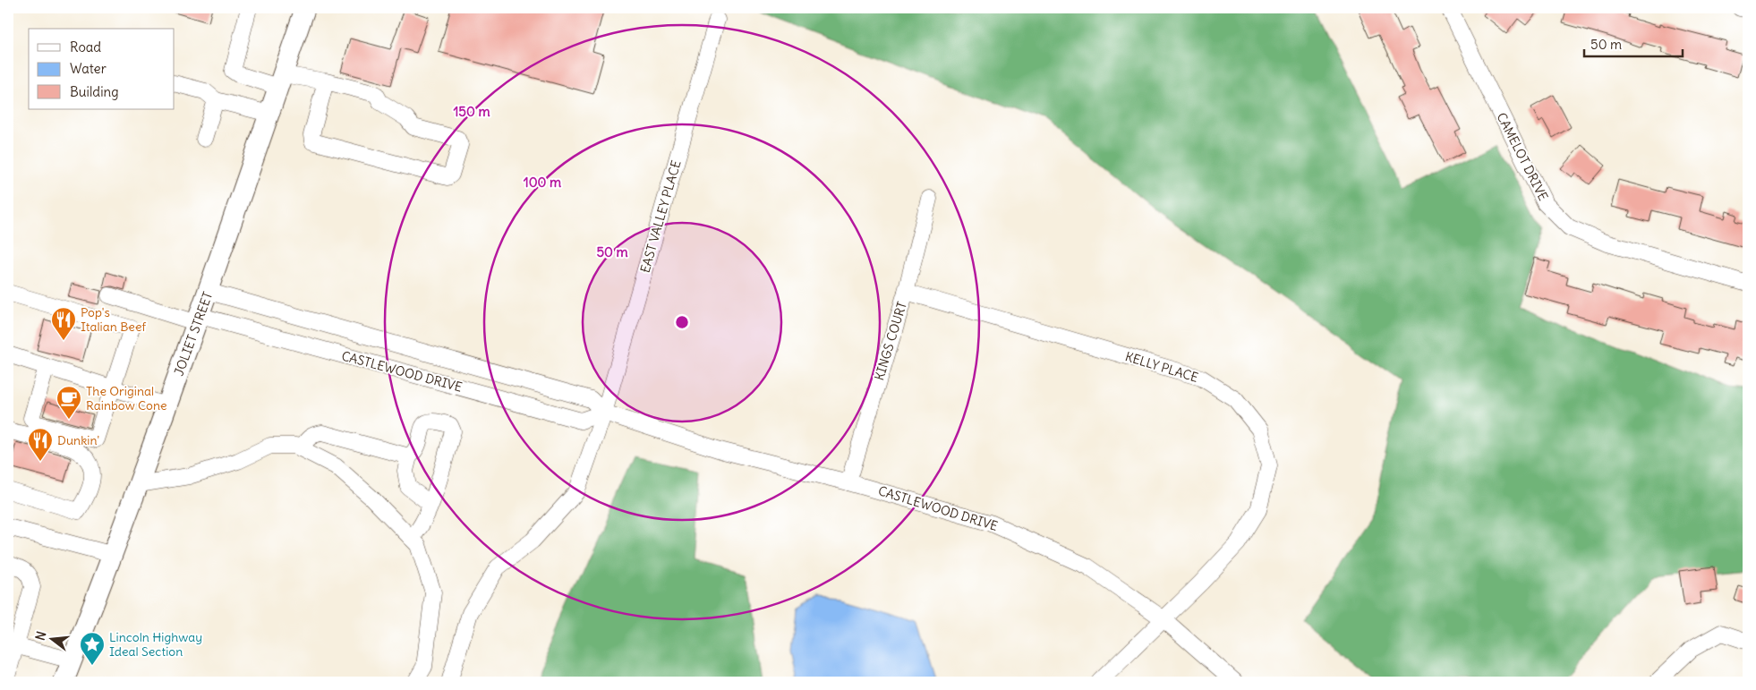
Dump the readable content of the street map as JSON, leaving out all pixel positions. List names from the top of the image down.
{
  "streets": {
    "main road": ["JOLIET STREET"],
    "street": [
      "CAMELOT DRIVE",
      "EAST VALLEY PLACE",
      "KINGS COURT",
      "KELLY PLACE",
      "CASTLEWOOD DRIVE"
    ]
  },
  "crossings": [
    ["EAST VALLEY PLACE", "CASTLEWOOD DRIVE"],
    ["JOLIET STREET", "CASTLEWOOD DRIVE"],
    ["KINGS COURT", "KELLY PLACE"],
    ["KINGS COURT", "CASTLEWOOD DRIVE"],
    ["KELLY PLACE", "CASTLEWOOD DRIVE"]
  ],
  "places": {
    "restaurant": ["Pop's Italian Beef", "Dunkin'"],
    "cafe": ["The Original Rainbow Cone"],
    "place": ["Lincoln Highway Ideal Section"]
  },
  "legend": ["Road", "Water", "Building"],
  "scale_bar": "50 m",
  "north": "left",
  "rings": ["150 m", "100 m", "50 m"]
}
